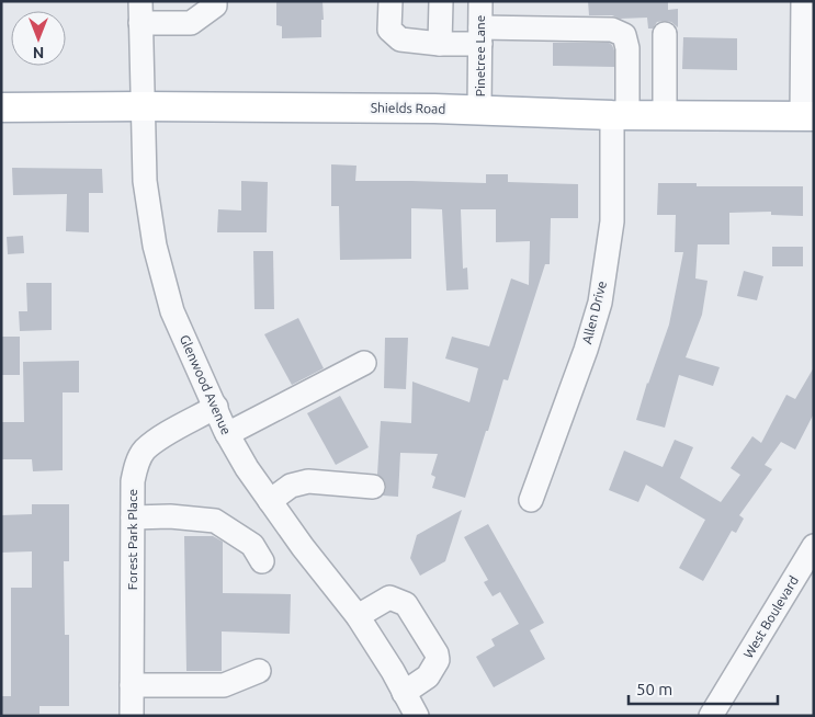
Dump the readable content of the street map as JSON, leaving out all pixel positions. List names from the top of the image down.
{
  "streets": {
    "main road": ["Shields Road"],
    "street": [
      "Pinetree Lane",
      "Allen Drive",
      "Glenwood Avenue",
      "Forest Park Place",
      "West Boulevard"
    ]
  },
  "crossings": [
    ["Pinetree Lane", "Shields Road"],
    ["Pinetree Lane", "Allen Drive"],
    ["Shields Road", "Allen Drive"],
    ["Shields Road", "Glenwood Avenue"],
    ["Glenwood Avenue", "Forest Park Place"]
  ],
  "scale_bar": "50 m",
  "north": "bottom"
}
